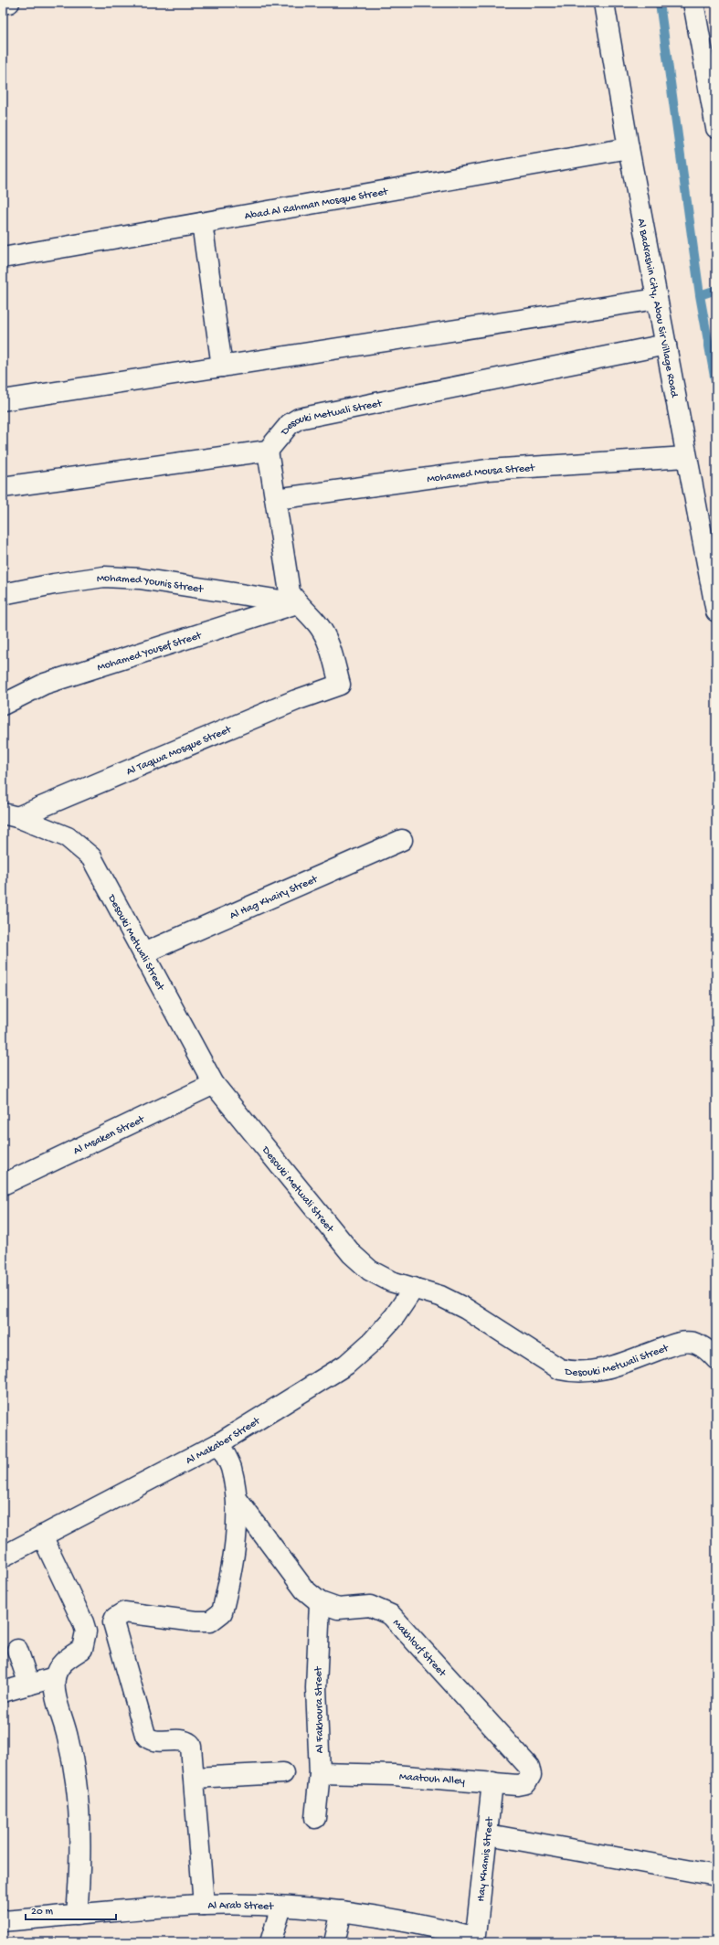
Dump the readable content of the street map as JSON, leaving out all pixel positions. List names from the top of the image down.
{
  "streets": {
    "street": [
      "Abad Al Rahman Mosque Street",
      "Al Badrashin City, Abou Sir Village Road",
      "Desouki Metwali Street",
      "Mohamed Mousa Street",
      "Mohamed Younis Street",
      "Mohamed Yousef Street",
      "Al Taqwa Mosque Street",
      "Al Hag Khairy Street",
      "Al Msaken Street",
      "Al Makaber Street",
      "Makhlouf Street",
      "Al Fakhoura Street",
      "Maatouh Alley",
      "Hay Khamis Street",
      "Al Arab Street"
    ]
  },
  "crossings": [
    ["Abad Al Rahman Mosque Street", "Al Badrashin City, Abou Sir Village Road"],
    ["Al Badrashin City, Abou Sir Village Road", "Desouki Metwali Street"],
    ["Al Badrashin City, Abou Sir Village Road", "Mohamed Mousa Street"],
    ["Desouki Metwali Street", "Al Taqwa Mosque Street"],
    ["Desouki Metwali Street", "Al Hag Khairy Street"],
    ["Desouki Metwali Street", "Al Msaken Street"],
    ["Desouki Metwali Street", "Al Makaber Street"],
    ["Mohamed Younis Street", "Mohamed Yousef Street"],
    ["Mohamed Younis Street", "Al Taqwa Mosque Street"],
    ["Mohamed Yousef Street", "Al Taqwa Mosque Street"],
    ["Makhlouf Street", "Al Fakhoura Street"],
    ["Makhlouf Street", "Maatouh Alley"],
    ["Al Fakhoura Street", "Maatouh Alley"],
    ["Maatouh Alley", "Hay Khamis Street"],
    ["Hay Khamis Street", "Al Arab Street"]
  ],
  "scale_bar": "20 m"
}
